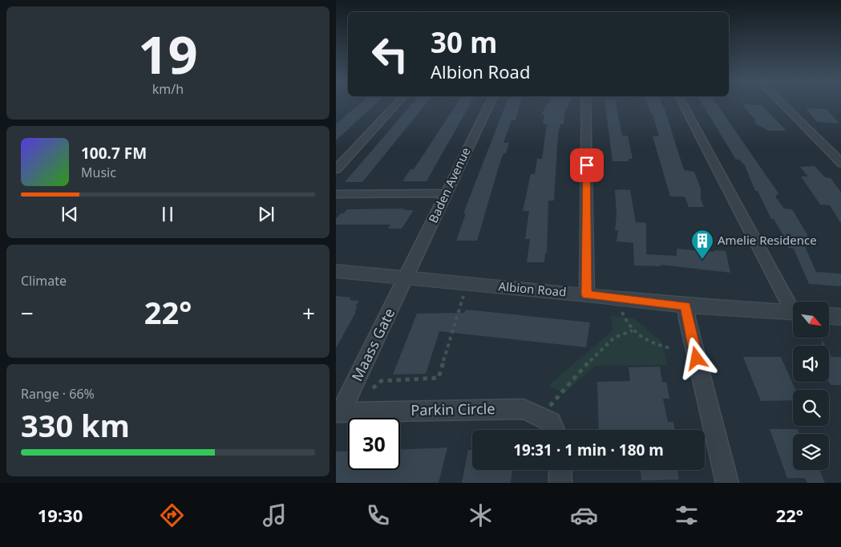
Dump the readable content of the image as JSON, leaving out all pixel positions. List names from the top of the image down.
{
  "streets": {
    "street": [
      "Baden Avenue",
      "Albion Road",
      "Maass Gate",
      "Parkin Circle"
    ]
  },
  "crossings": [
    ["Baden Avenue", "Albion Road"],
    ["Baden Avenue", "Maass Gate"],
    ["Albion Road", "Maass Gate"],
    ["Maass Gate", "Parkin Circle"]
  ],
  "places": {
    "building": ["Amelie Residence"]
  },
  "north": "bottom right",
  "page": {
    "tile": [
      ["19", "km/h"],
      "Climate",
      ["Range · 66%", "330 km"]
    ],
    "turn": ["30 m", "Albion Road"],
    "song": ["100.7 FM", "Music"],
    "heat": ["−", "22°", "+"],
    "limit": "30",
    "trip": "19:31 · 1 min · 180 m",
    "tabs": ["19:30", "22°"]
  }
}
